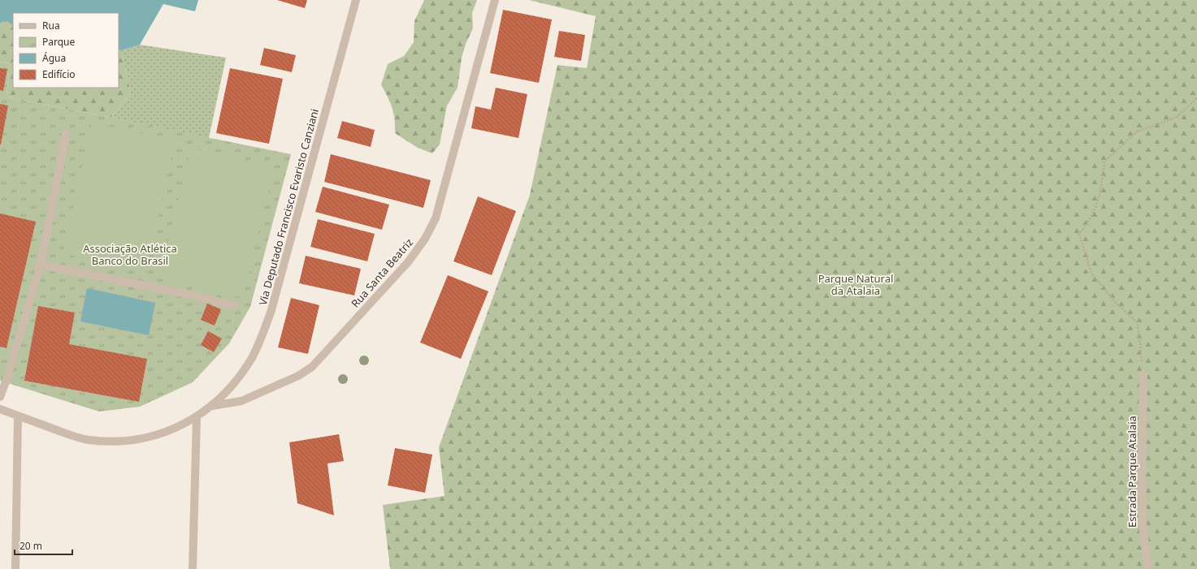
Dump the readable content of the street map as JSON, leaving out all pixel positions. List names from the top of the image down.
{
  "streets": {
    "street": ["Via Deputado Francisco Evaristo Canziani", "Rua Santa Beatriz", "Estrada Parque Atalaia"]
  },
  "crossings": [
    ["Via Deputado Francisco Evaristo Canziani", "Rua Santa Beatriz"]
  ],
  "parks": ["Associação Atlética Banco do Brasil", "Parque Natural da Atalaia"],
  "legend": [
    "Rua",
    "Parque",
    "Água",
    "Edifício"
  ],
  "scale_bar": "20 m"
}
